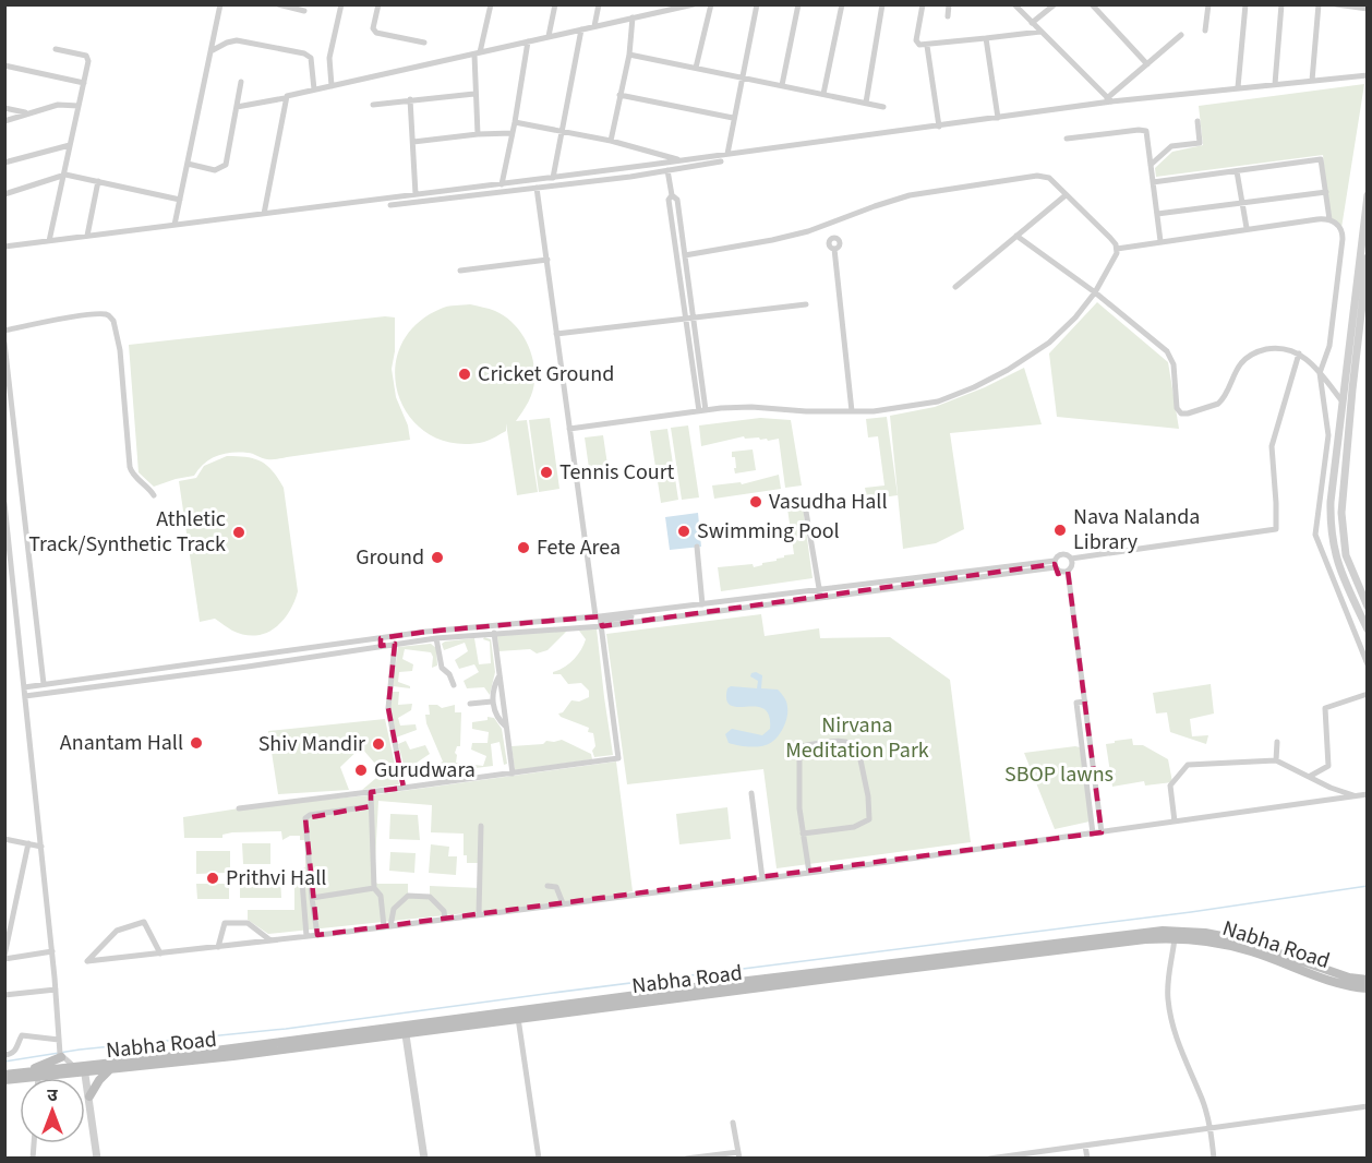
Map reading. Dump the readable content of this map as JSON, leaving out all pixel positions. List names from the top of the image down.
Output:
{
  "streets": {
    "main road": ["Nabha Road"]
  },
  "parks": ["Nirvana Meditation Park", "SBOP lawns"],
  "places": [
    "Cricket Ground",
    "Tennis Court",
    "Vasudha Hall",
    "Nava Nalanda Library",
    "Swimming Pool",
    "Athletic Track/Synthetic Track",
    "Fete Area",
    "Ground",
    "Anantam Hall",
    "Shiv Mandir",
    "Gurudwara",
    "Prithvi Hall"
  ],
  "north": "top"
}
